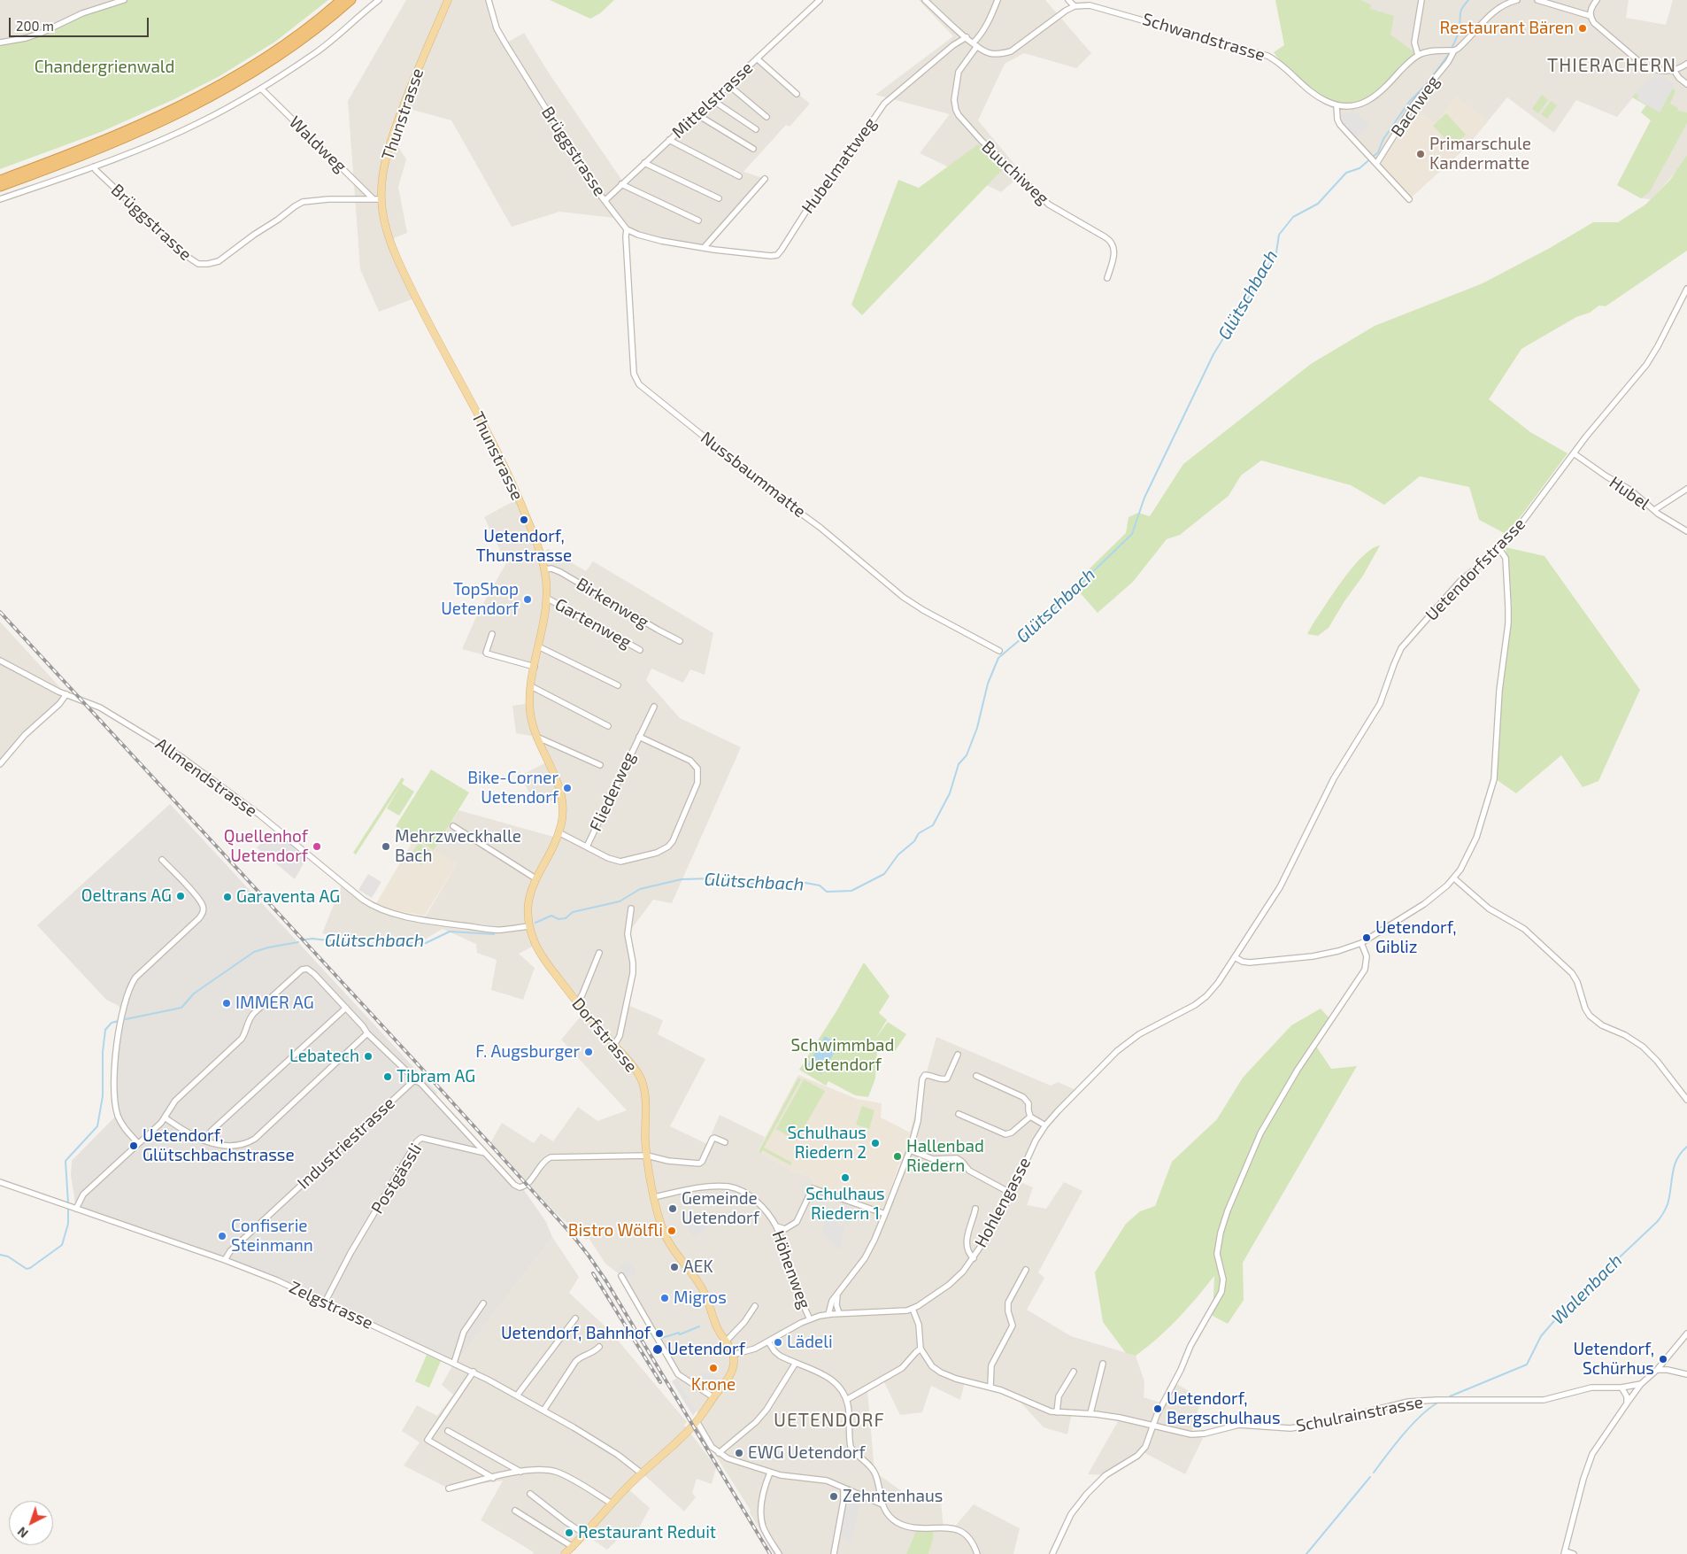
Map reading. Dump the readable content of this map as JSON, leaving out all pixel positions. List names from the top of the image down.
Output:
{
  "streets": {
    "main road": ["Thunstrasse", "Dorfstrasse"],
    "street": [
      "Schwandstrasse",
      "Mittelstrasse",
      "Bachweg",
      "Waldweg",
      "Brüggstrasse",
      "Hubelmattweg",
      "Buuchiweg",
      "Nussbaummatte",
      "Hubel",
      "Uetendorfstrasse",
      "Birkenweg",
      "Gartenweg",
      "Allmendstrasse",
      "Fliederweg",
      "Industriestrasse",
      "Postgässli",
      "Hohlengasse",
      "Höhenweg",
      "Zelgstrasse",
      "Schulrainstrasse"
    ]
  },
  "crossings": [
    ["Mittelstrasse", "Brüggstrasse"],
    ["Thunstrasse", "Waldweg"],
    ["Thunstrasse", "Brüggstrasse"],
    ["Thunstrasse", "Birkenweg"],
    ["Thunstrasse", "Gartenweg"],
    ["Thunstrasse", "Allmendstrasse"],
    ["Thunstrasse", "Fliederweg"],
    ["Thunstrasse", "Dorfstrasse"],
    ["Waldweg", "Brüggstrasse"],
    ["Brüggstrasse", "Nussbaummatte"],
    ["Hubel", "Uetendorfstrasse"],
    ["Uetendorfstrasse", "Hohlengasse"],
    ["Allmendstrasse", "Dorfstrasse"],
    ["Dorfstrasse", "Hohlengasse"],
    ["Dorfstrasse", "Höhenweg"],
    ["Industriestrasse", "Zelgstrasse"],
    ["Postgässli", "Zelgstrasse"],
    ["Hohlengasse", "Höhenweg"],
    ["Hohlengasse", "Schulrainstrasse"]
  ],
  "districts": ["THIERACHERN", "UETENDORF"],
  "water": ["Glütschbach", "Walenbach"],
  "parks": ["Chandergrienwald", "Schwimmbad Uetendorf"],
  "places": [
    "Restaurant Bären",
    "Primarschule Kandermatte",
    "Uetendorf, Thunstrasse",
    "TopShop Uetendorf",
    "Bike-Corner Uetendorf",
    "Quellenhof Uetendorf",
    "Mehrzweckhalle Bach",
    "Oeltrans AG",
    "Garaventa AG",
    "Uetendorf, Gibliz",
    "IMMER AG",
    "F. Augsburger",
    "Lebatech",
    "Tibram AG",
    "Schulhaus Riedern 2",
    "Uetendorf, Glütschbachstrasse",
    "Hallenbad Riedern",
    "Schulhaus Riedern 1",
    "Gemeinde Uetendorf",
    "Bistro Wölfli",
    "Confiserie Steinmann",
    "AEK",
    "Migros",
    "Uetendorf, Bahnhof",
    "Lädeli",
    "Uetendorf",
    "Uetendorf, Schürhus",
    "Krone",
    "Uetendorf, Bergschulhaus",
    "EWG Uetendorf",
    "Zehntenhaus",
    "Restaurant Reduit"
  ],
  "scale_bar": "200 m",
  "north": "bottom left"
}
